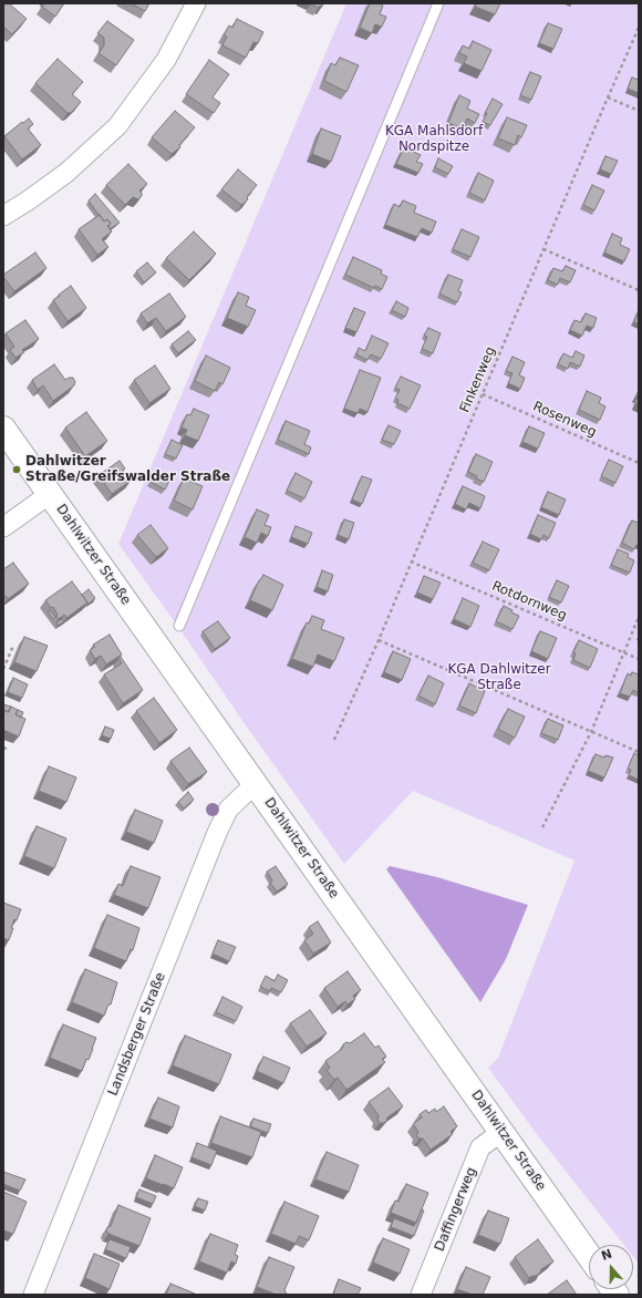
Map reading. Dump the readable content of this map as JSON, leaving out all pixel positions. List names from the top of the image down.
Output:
{
  "streets": {
    "main road": ["Dahlwitzer Straße"],
    "street": ["Landsberger Straße", "Daffingerweg"],
    "path": ["Finkenweg", "Rosenweg", "Rotdornweg"]
  },
  "crossings": [
    ["Finkenweg", "Rosenweg"],
    ["Finkenweg", "Rotdornweg"],
    ["Dahlwitzer Straße", "Landsberger Straße"],
    ["Dahlwitzer Straße", "Daffingerweg"]
  ],
  "parks": ["KGA Mahlsdorf Nordspitze", "KGA Dahlwitzer Straße"],
  "places": ["Dahlwitzer Straße/Greifswalder Straße"],
  "north": "top"
}
